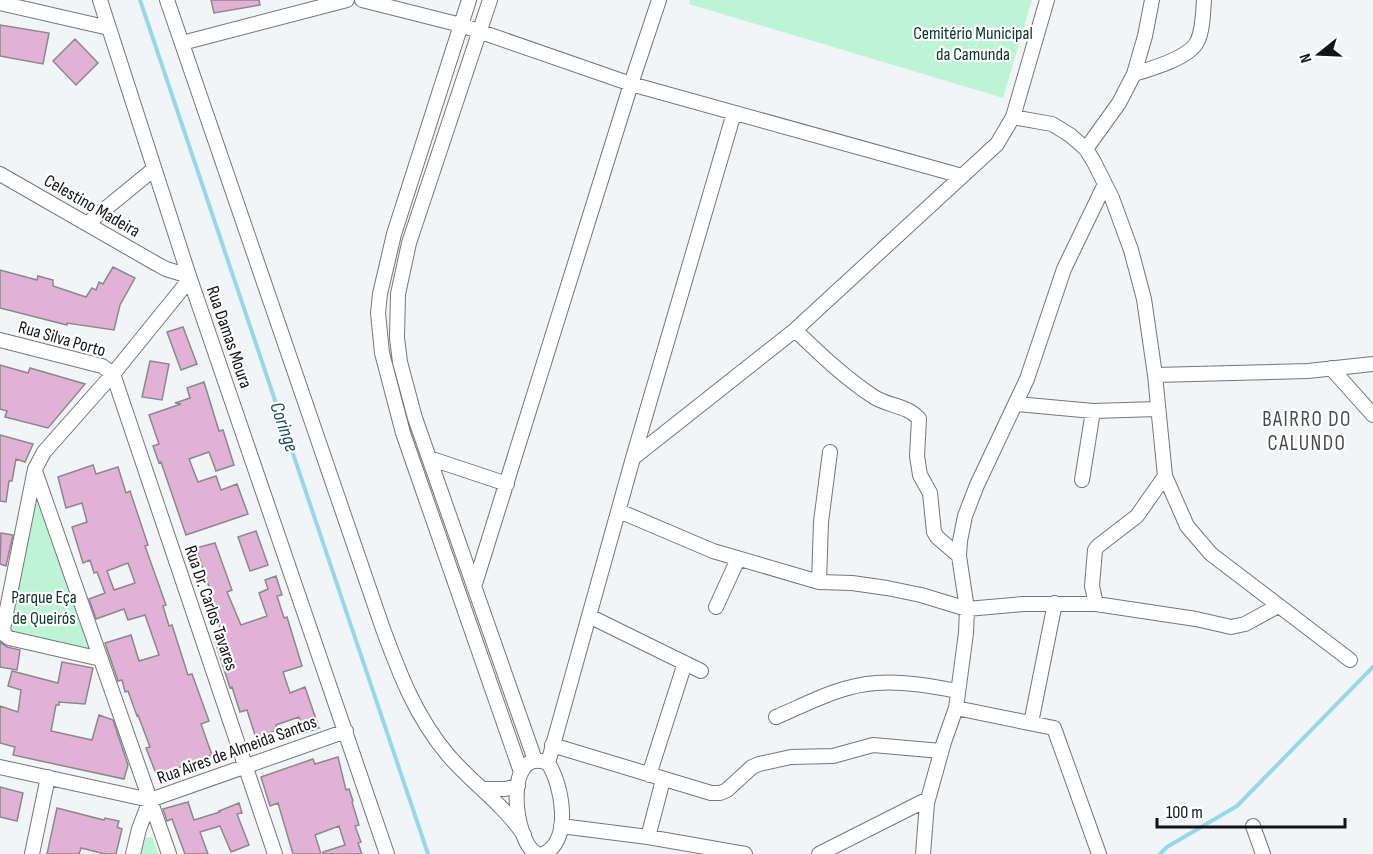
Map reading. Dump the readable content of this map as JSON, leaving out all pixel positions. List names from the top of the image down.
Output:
{
  "streets": {
    "street": [
      "Celestino Madeira",
      "Rua Damas Moura",
      "Rua Silva Porto",
      "Rua Dr. Carlos Tavares",
      "Rua Aires de Almeida Santos"
    ]
  },
  "crossings": [
    ["Celestino Madeira", "Rua Damas Moura"],
    ["Rua Damas Moura", "Rua Aires de Almeida Santos"],
    ["Rua Silva Porto", "Rua Dr. Carlos Tavares"],
    ["Rua Dr. Carlos Tavares", "Rua Aires de Almeida Santos"]
  ],
  "districts": ["BAIRRO DO CALUNDO"],
  "water": ["Coringe"],
  "parks": ["Cemitério Municipal da Camunda", "Parque Eça de Queirós"],
  "scale_bar": "100 m",
  "north": "left"
}
